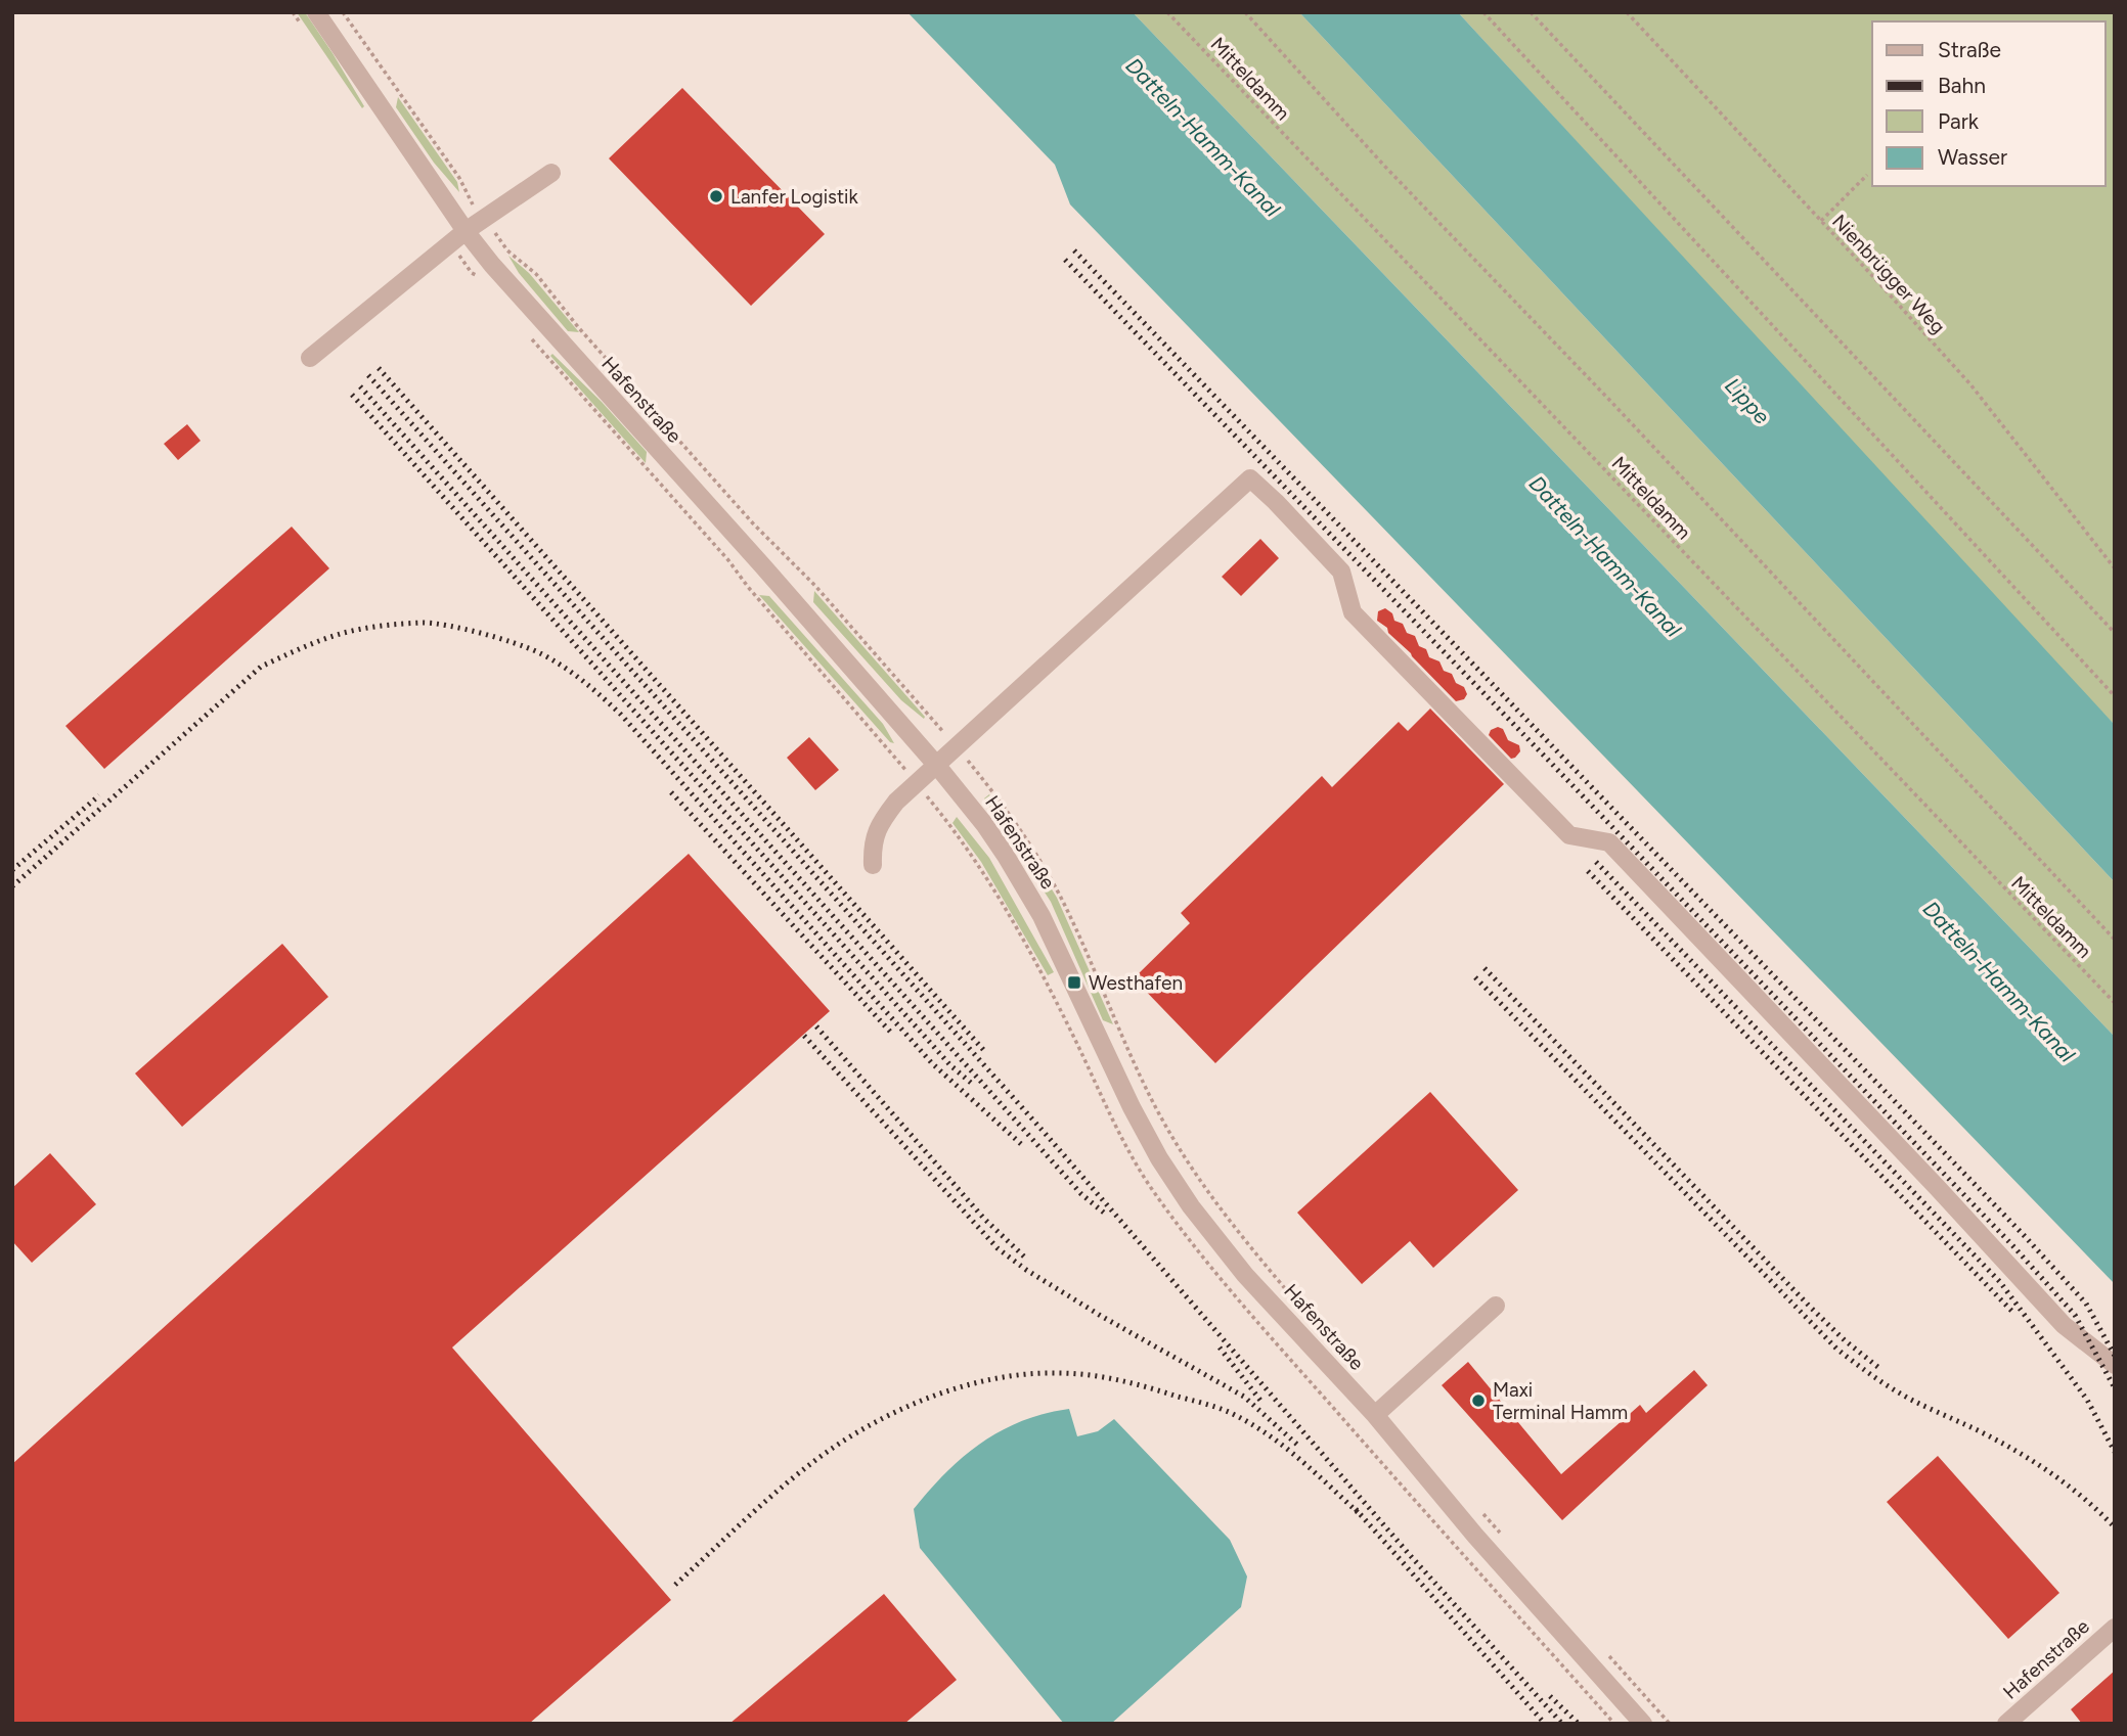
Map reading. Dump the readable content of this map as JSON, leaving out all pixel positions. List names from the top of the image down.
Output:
{
  "streets": {
    "street": ["Hafenstraße"],
    "path": ["Mitteldamm", "Nienbrügger Weg"]
  },
  "water": ["Datteln-Hamm-Kanal", "Lippe"],
  "places": {
    "other": ["Lanfer Logistik", "Maxi Terminal Hamm"],
    "transit": ["Westhafen"]
  },
  "legend": [
    "Straße",
    "Bahn",
    "Park",
    "Wasser"
  ]
}
